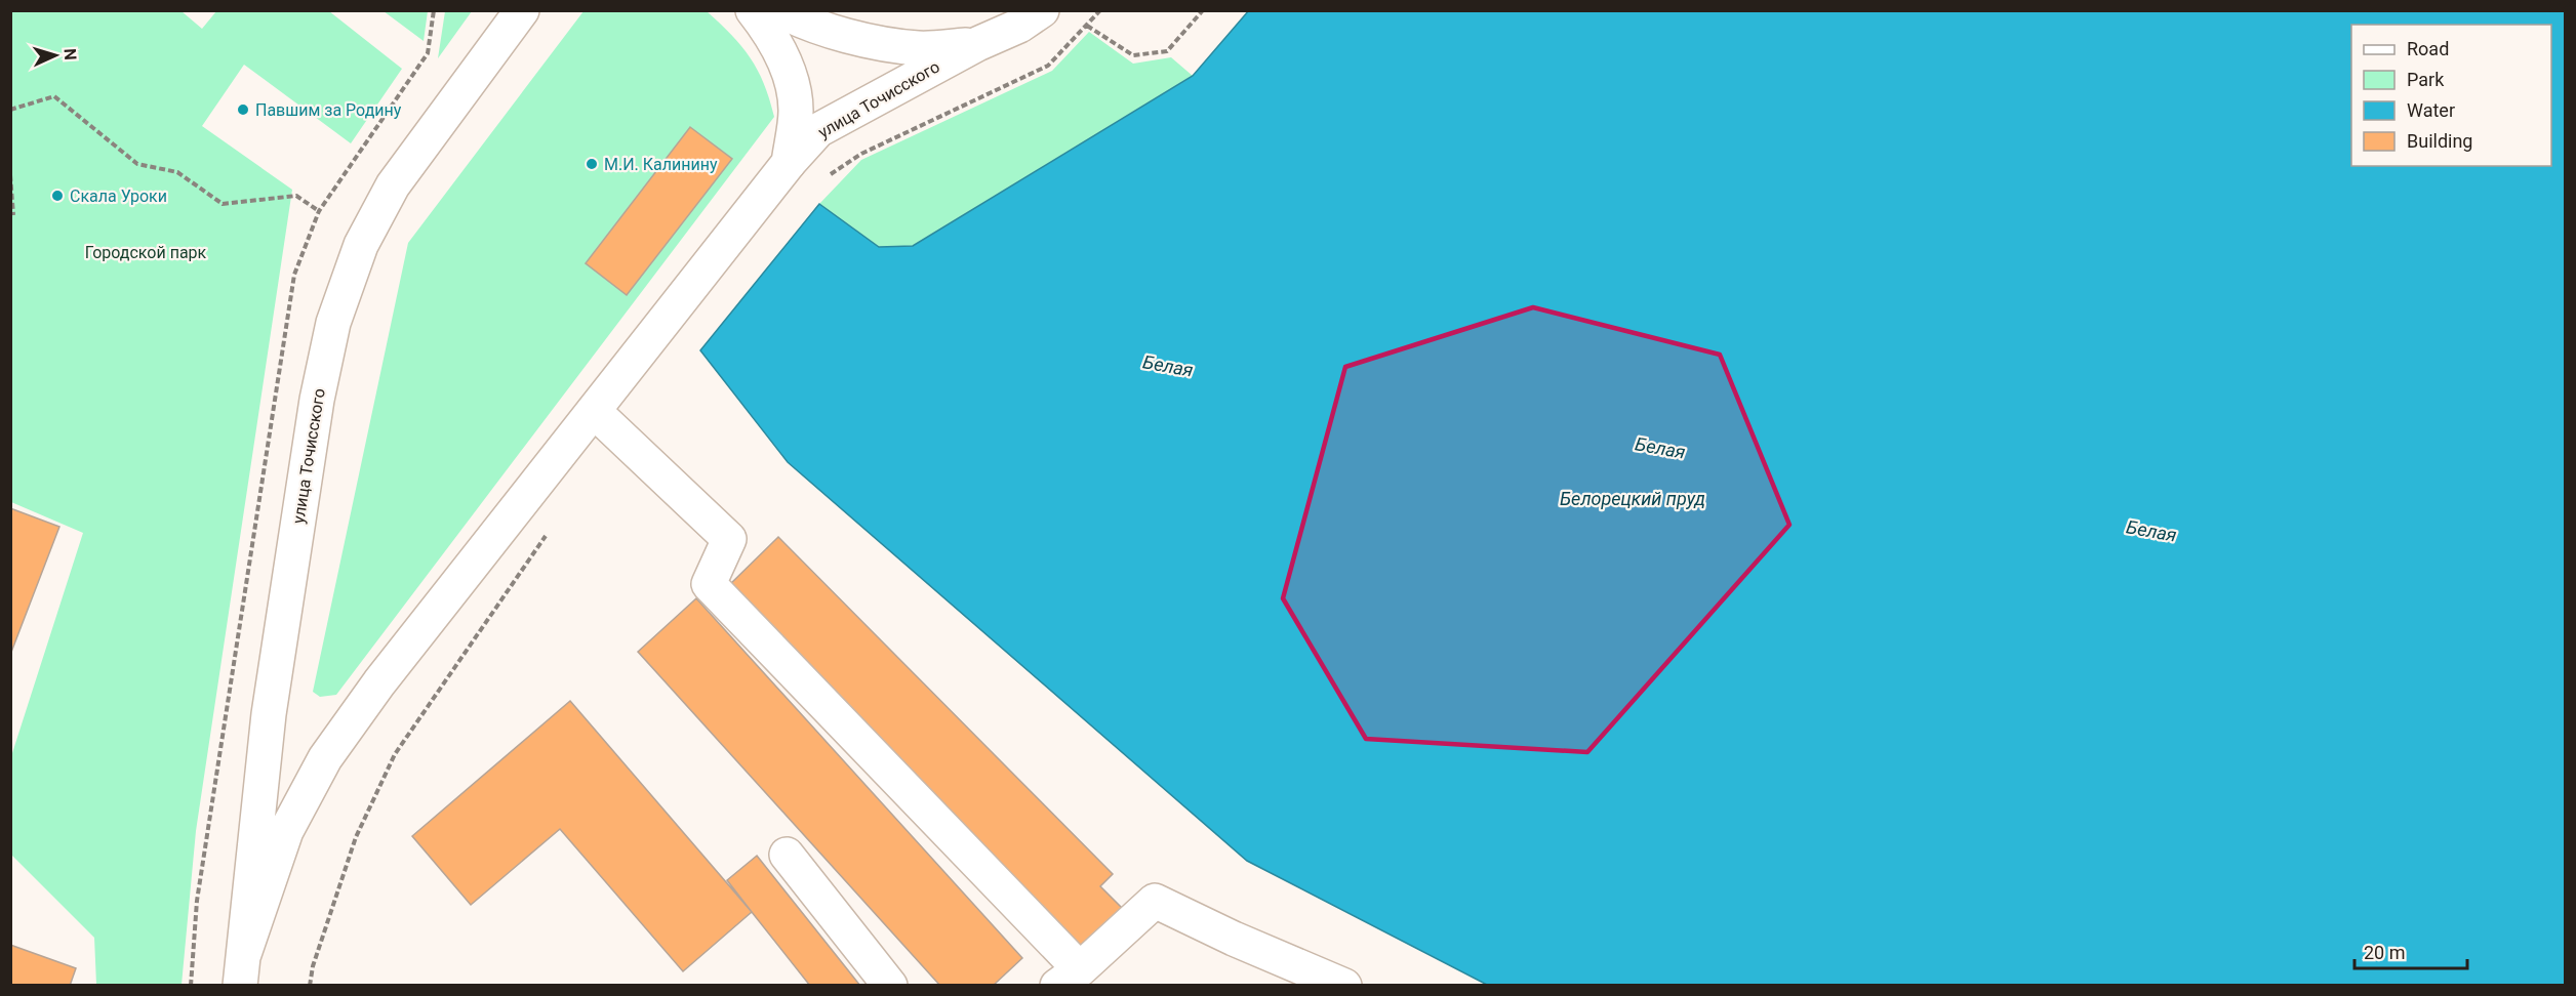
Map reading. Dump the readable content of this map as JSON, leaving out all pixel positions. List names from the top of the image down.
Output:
{
  "streets": {
    "main road": ["улица Точисского"]
  },
  "water": ["Белая", "Белорецкий пруд"],
  "parks": ["Городской парк"],
  "places": ["Павшим за Родину", "М.И. Калинину", "Скала Уроки"],
  "legend": [
    "Road",
    "Park",
    "Water",
    "Building"
  ],
  "scale_bar": "20 m",
  "north": "right"
}
